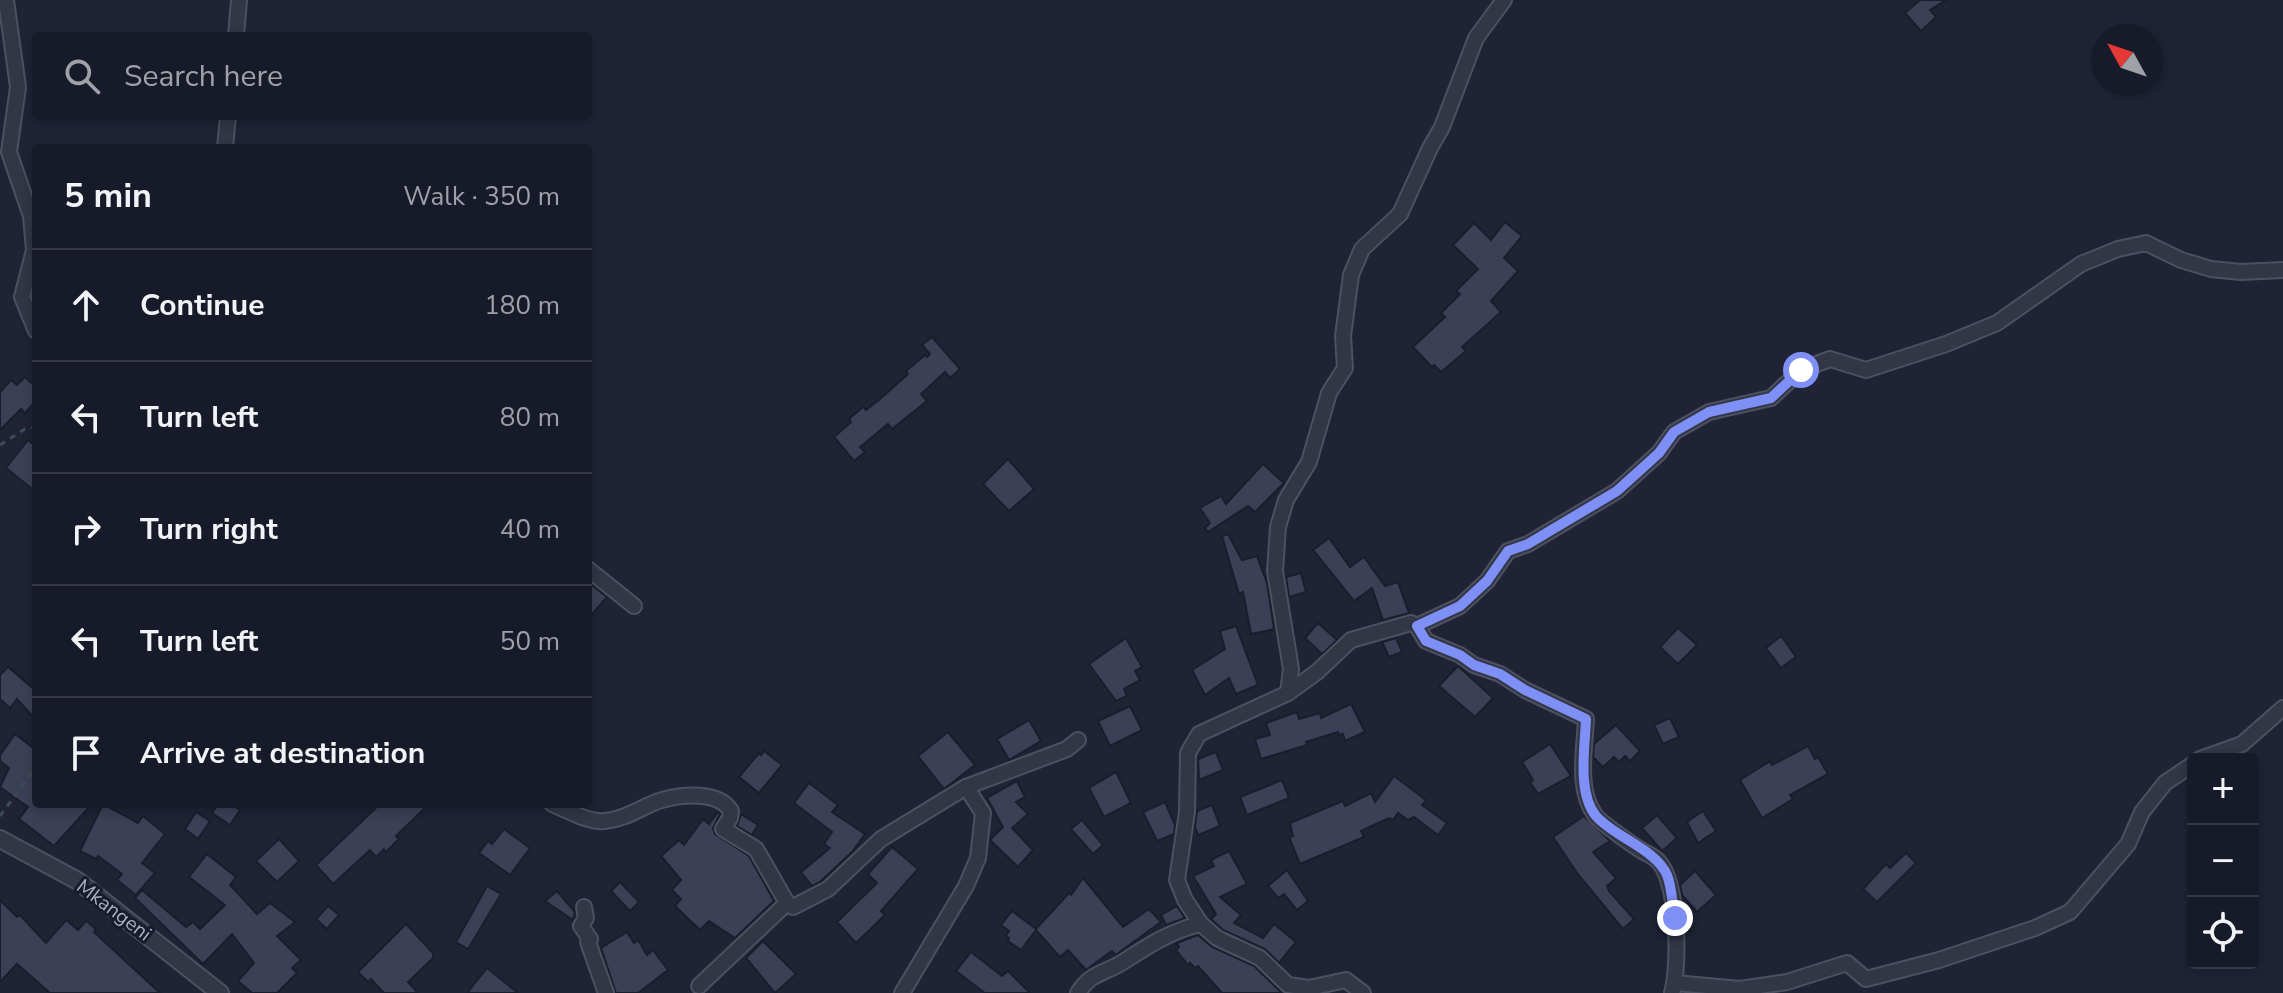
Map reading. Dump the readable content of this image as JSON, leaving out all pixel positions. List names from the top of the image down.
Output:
{
  "streets": {
    "street": ["Mkangeni"]
  },
  "north": "top left",
  "page": {
    "search": "Search here",
    "heading": ["5 min", "Walk · 350 m"],
    "list": [
      ["Continue", "180 m"],
      ["Turn left", "80 m"],
      ["Turn right", "40 m"],
      ["Turn left", "50 m"],
      "Arrive at destination"
    ],
    "map_buttons": ["+", "−"]
  }
}
